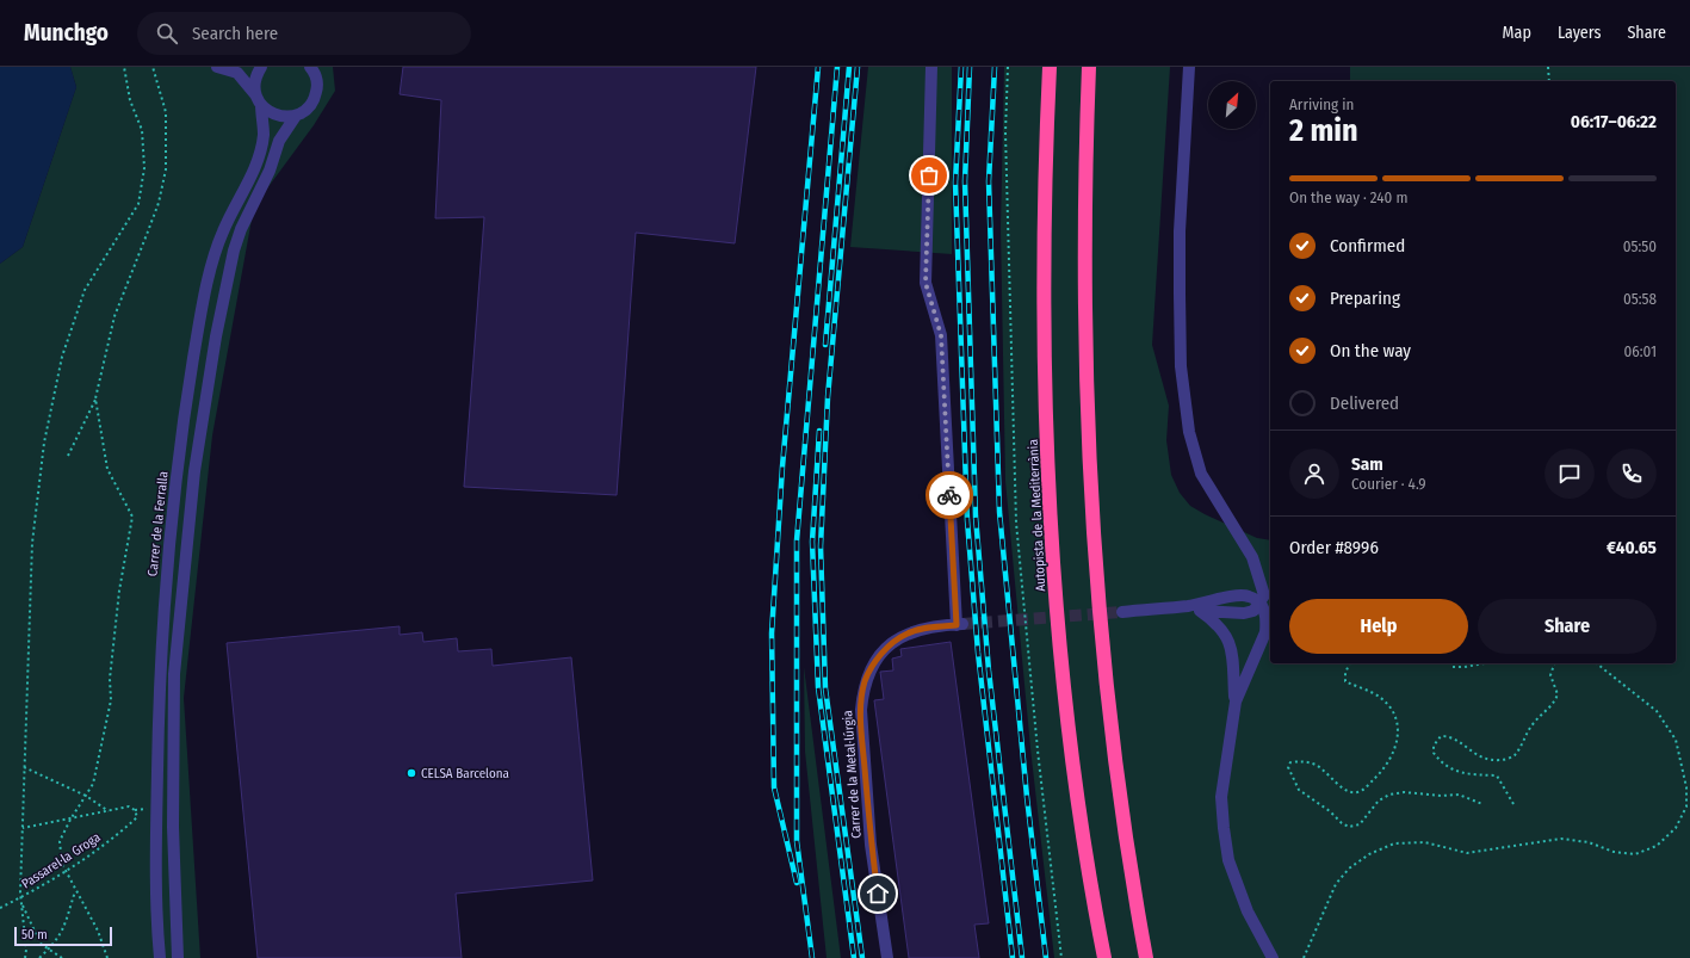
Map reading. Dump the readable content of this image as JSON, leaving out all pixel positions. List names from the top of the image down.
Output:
{
  "streets": {
    "highway": ["Autopista de la Mediterrània"],
    "street": ["Carrer de la Ferralla", "Carrer de la Metal·lúrgia"],
    "path": ["Passarel·la Groga"]
  },
  "places": ["CELSA Barcelona"],
  "scale_bar": "50 m",
  "north": "top right",
  "page": {
    "header": "Munchgo",
    "search": "Search here",
    "nav": ["Map", "Layers", "Share"],
    "heading": ["2 min", "Arriving in", "06:17–06:22"],
    "panel": [
      "Sam",
      "Courier · 4.9",
      "Order #8996",
      "€40.65"
    ],
    "bar": "On the way · 240 m",
    "list": [
      ["Confirmed", "05:50"],
      ["Preparing", "05:58"],
      ["On the way", "06:01"],
      "Delivered"
    ],
    "buttons": ["Help", "Share"],
    "scale": "50 m"
  }
}
